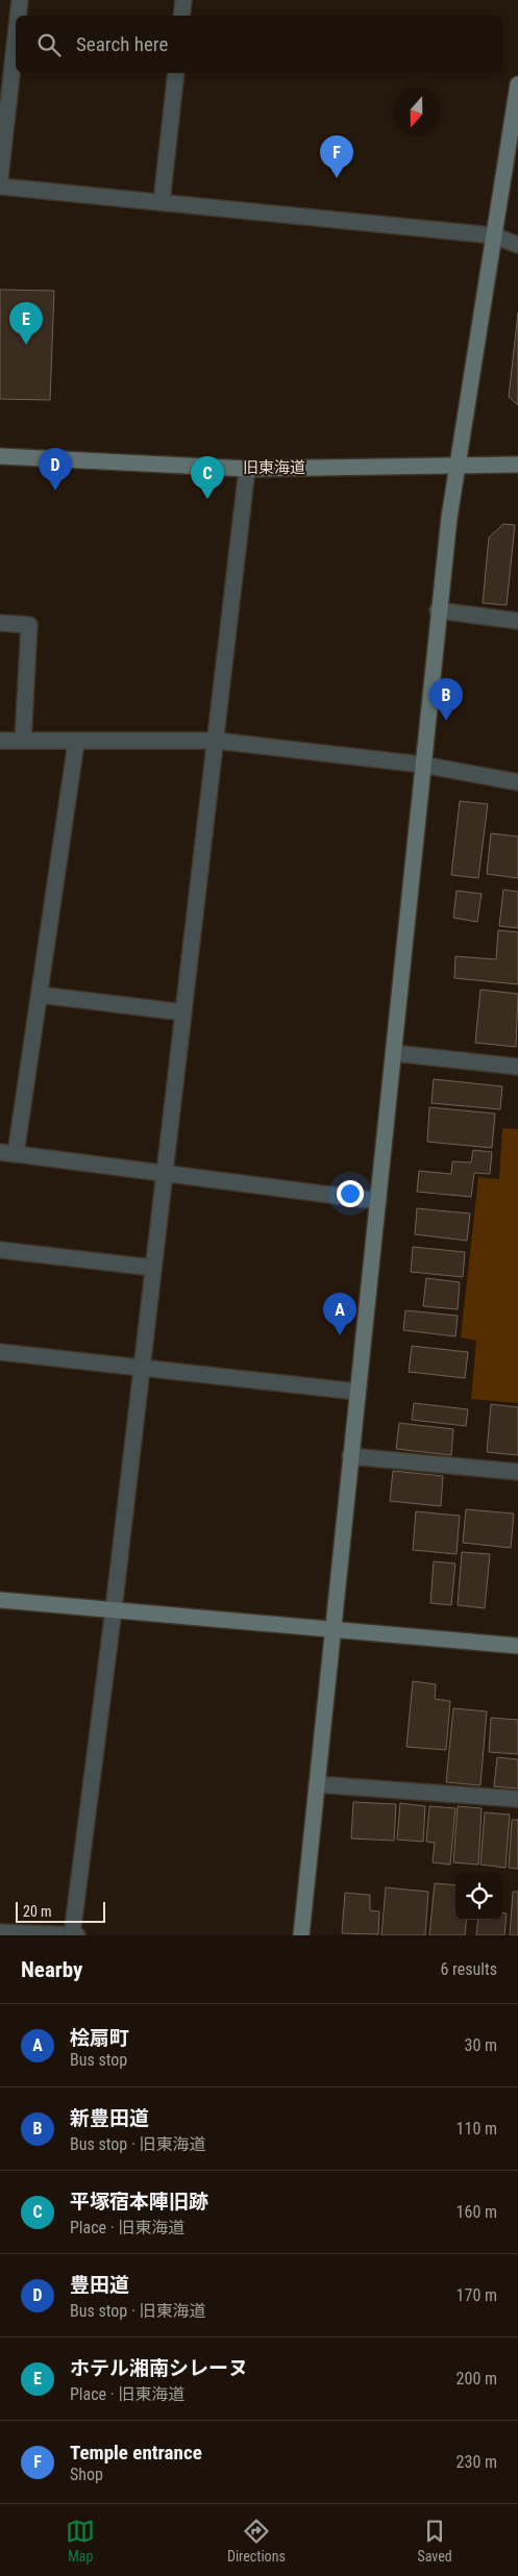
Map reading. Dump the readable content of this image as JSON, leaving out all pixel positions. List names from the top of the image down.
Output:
{
  "streets": {
    "street": ["旧東海道"]
  },
  "scale_bar": "20 m",
  "north": "bottom",
  "page": {
    "search": "Search here",
    "pins": [
      "F",
      "E",
      "D",
      "C",
      "B",
      "A"
    ],
    "scale": "20 m",
    "heading": ["Nearby", "6 results"],
    "list": [
      {
        "mark": "A",
        "name": "桧扇町",
        "note": "Bus stop",
        "value": "30 m"
      },
      {
        "mark": "B",
        "name": "新豊田道",
        "note": "Bus stop · 旧東海道",
        "value": "110 m"
      },
      {
        "mark": "C",
        "name": "平塚宿本陣旧跡",
        "note": "Place · 旧東海道",
        "value": "160 m"
      },
      {
        "mark": "D",
        "name": "豊田道",
        "note": "Bus stop · 旧東海道",
        "value": "170 m"
      },
      {
        "mark": "E",
        "name": "ホテル湘南シレーヌ",
        "note": "Place · 旧東海道",
        "value": "200 m"
      },
      {
        "mark": "F",
        "name": "Temple entrance",
        "note": "Shop",
        "value": "230 m"
      }
    ],
    "nav": ["Map", "Directions", "Saved"]
  }
}
